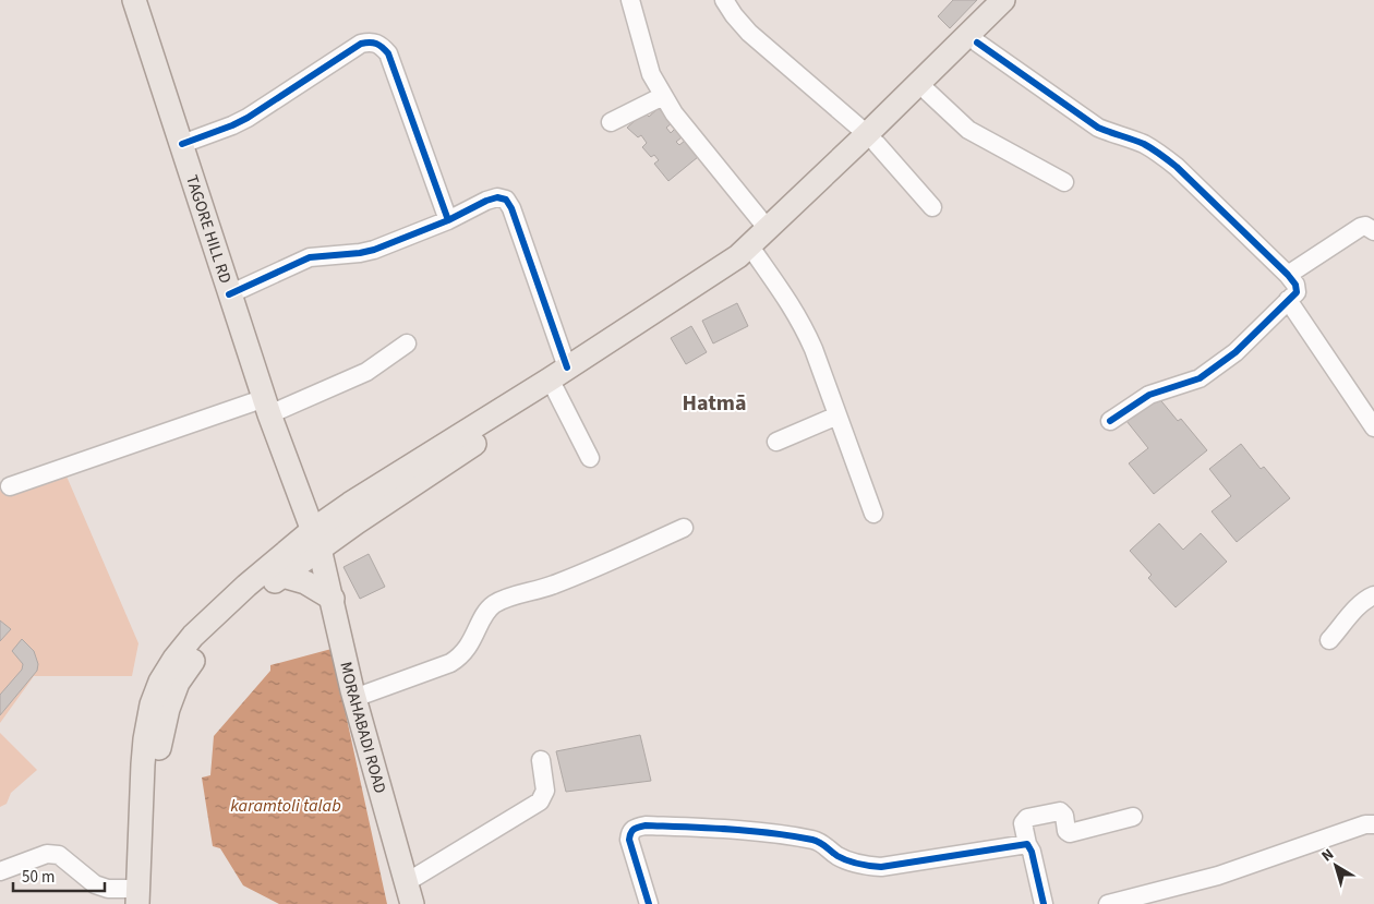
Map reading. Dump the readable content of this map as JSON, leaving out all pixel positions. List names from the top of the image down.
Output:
{
  "streets": {
    "main road": ["TAGORE HILL RD", "MORAHABADI ROAD"]
  },
  "crossings": [
    ["TAGORE HILL RD", "MORAHABADI ROAD"]
  ],
  "districts": ["Hatmā"],
  "water": ["karamtoli talab"],
  "scale_bar": "50 m",
  "north": "top left"
}
